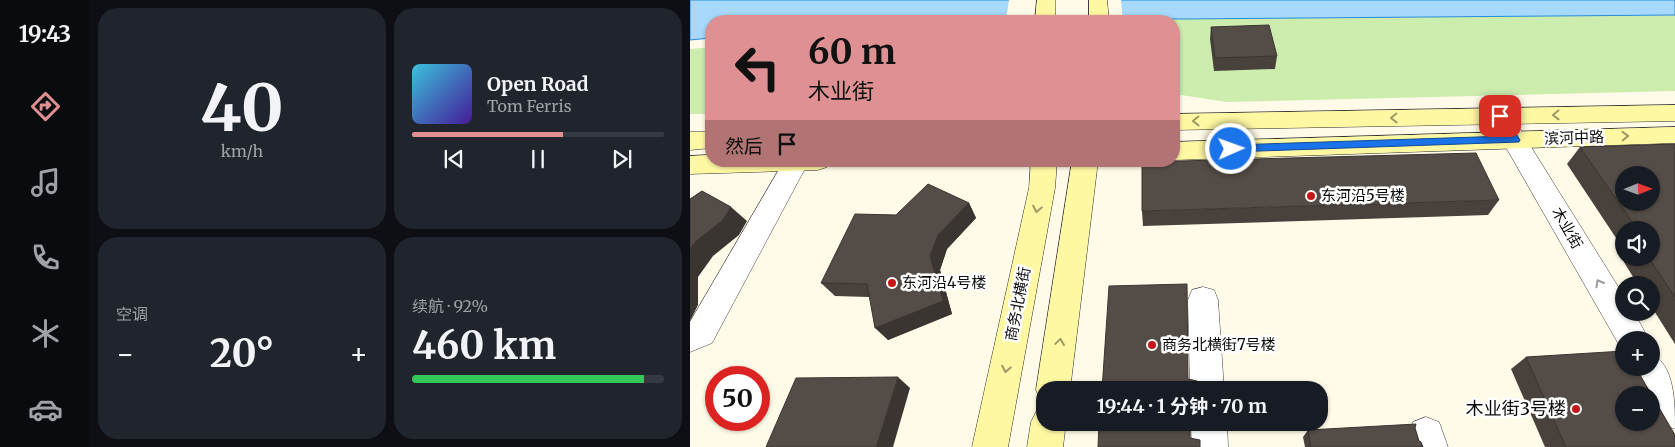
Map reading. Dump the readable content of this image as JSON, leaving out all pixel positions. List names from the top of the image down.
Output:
{
  "streets": {
    "main road": ["滨河中路", "商务北横街"],
    "street": ["木业街"]
  },
  "crossings": [
    ["滨河中路", "木业街"]
  ],
  "one_way": ["木业街"],
  "places": [
    "东河沿5号楼",
    "东河沿4号楼",
    "商务北横街7号楼",
    "木业街3号楼"
  ],
  "north": "right",
  "page": {
    "tabs": "19:43",
    "tile": [
      ["40", "km/h"],
      "空调",
      ["续航 · 92%", "460 km"]
    ],
    "turn": ["60 m", "木业街"],
    "song": ["Open Road", "Tom Ferris"],
    "then": "然后",
    "map_buttons": ["+", "−"],
    "heat": ["−", "20°", "+"],
    "limit": "50",
    "trip": "19:44 · 1 分钟 · 70 m"
  }
}
